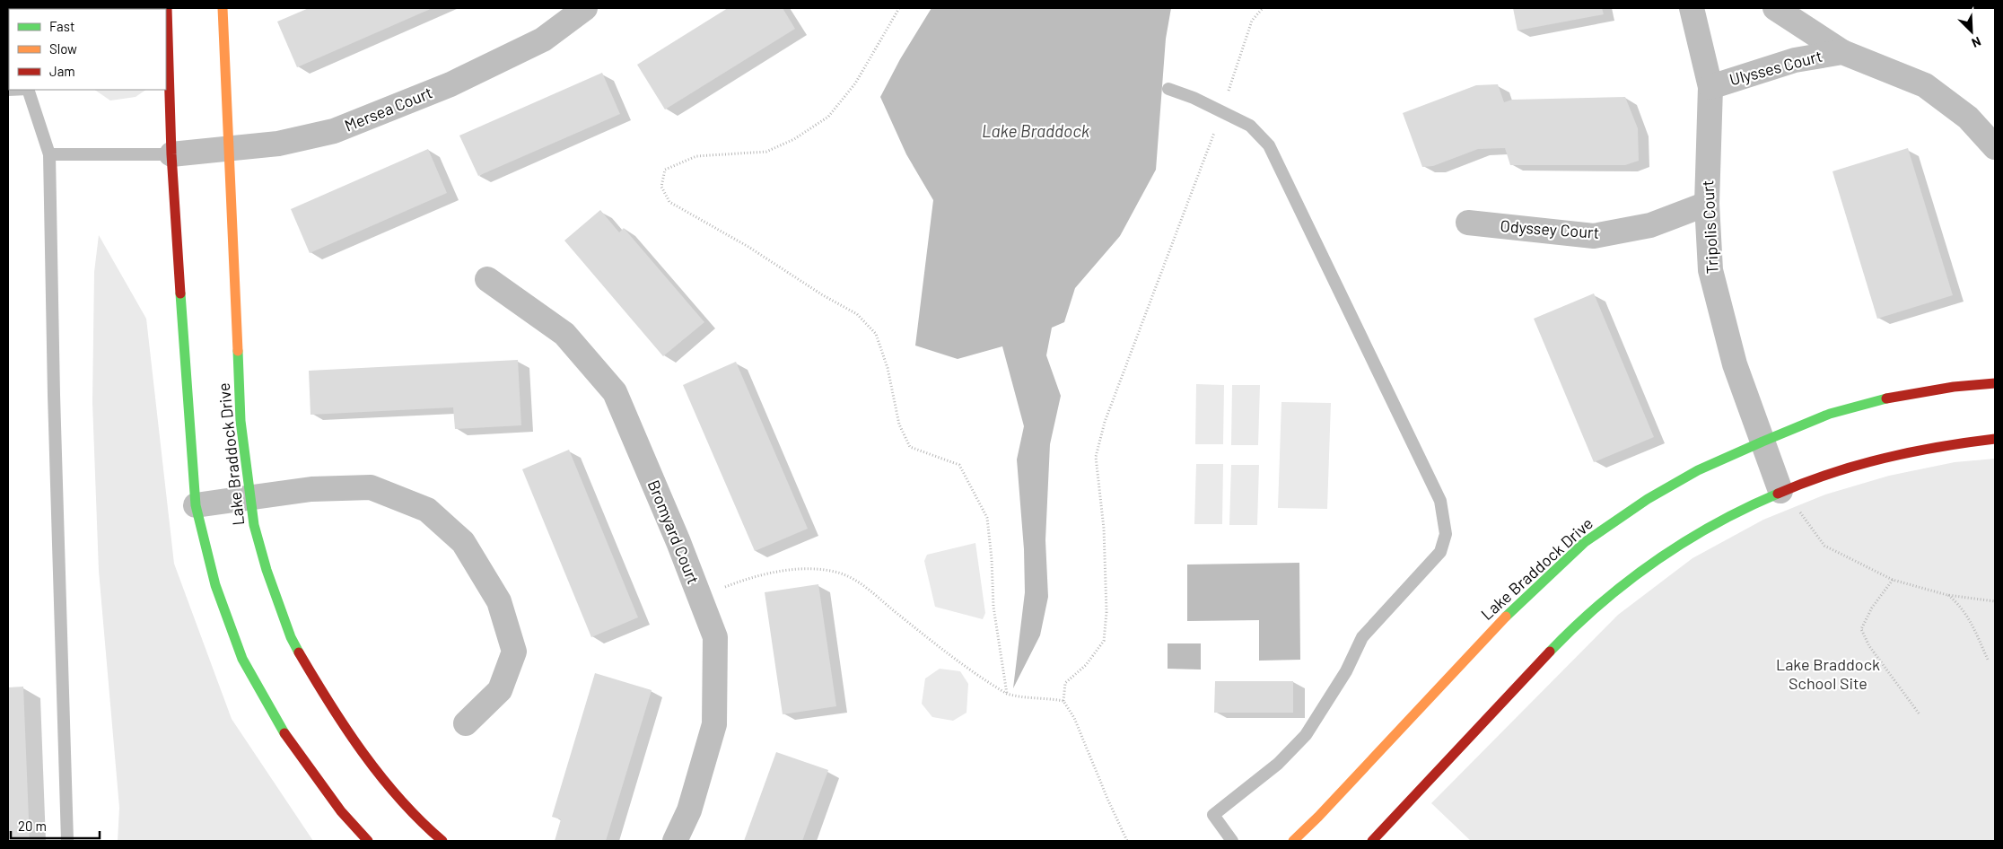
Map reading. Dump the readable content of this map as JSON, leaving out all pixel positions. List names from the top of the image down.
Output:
{
  "streets": {
    "street": [
      "Ulysses Court",
      "Mersea Court",
      "Tripolis Court",
      "Odyssey Court",
      "Lake Braddock Drive",
      "Bromyard Court"
    ]
  },
  "crossings": [
    ["Ulysses Court", "Tripolis Court"],
    ["Mersea Court", "Lake Braddock Drive"],
    ["Tripolis Court", "Odyssey Court"],
    ["Tripolis Court", "Lake Braddock Drive"]
  ],
  "water": ["Lake Braddock"],
  "parks": ["Lake Braddock School Site"],
  "legend": ["Fast", "Slow", "Jam"],
  "scale_bar": "20 m",
  "north": "bottom right"
}
